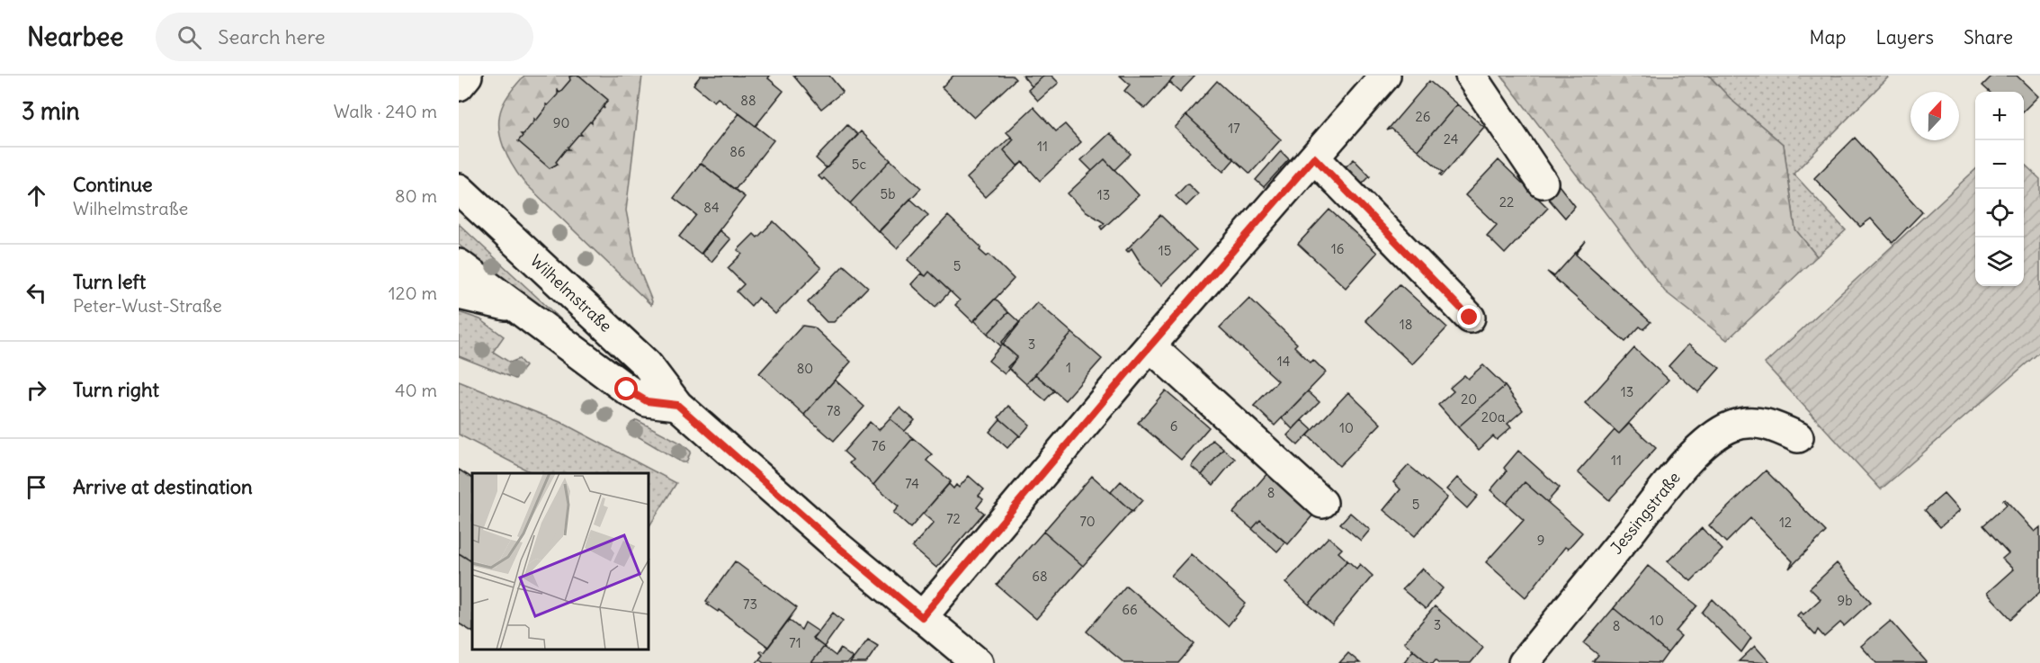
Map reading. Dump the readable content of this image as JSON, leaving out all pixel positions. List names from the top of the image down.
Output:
{
  "streets": {
    "street": ["Wilhelmstraße", "Jessingstraße"]
  },
  "house_numbers": [
    "88",
    "26",
    "90",
    "17",
    "24",
    "11",
    "86",
    "5c",
    "5b",
    "13",
    "22",
    "84",
    "16",
    "15",
    "5",
    "18",
    "3",
    "14",
    "1",
    "80",
    "13",
    "20",
    "78",
    "20a",
    "6",
    "10",
    "76",
    "11",
    "74",
    "8",
    "5",
    "72",
    "70",
    "12",
    "9",
    "68",
    "9b",
    "73",
    "66",
    "10",
    "3",
    "8",
    "71"
  ],
  "north": "top",
  "page": {
    "header": "Nearbee",
    "search": "Search here",
    "nav": ["Map", "Layers", "Share"],
    "heading": ["3 min", "Walk · 240 m"],
    "map_buttons": ["+", "−"],
    "list": [
      ["Continue", "Wilhelmstraße", "80 m"],
      ["Turn left", "Peter-Wust-Straße", "120 m"],
      ["Turn right", "40 m"],
      "Arrive at destination"
    ]
  }
}
